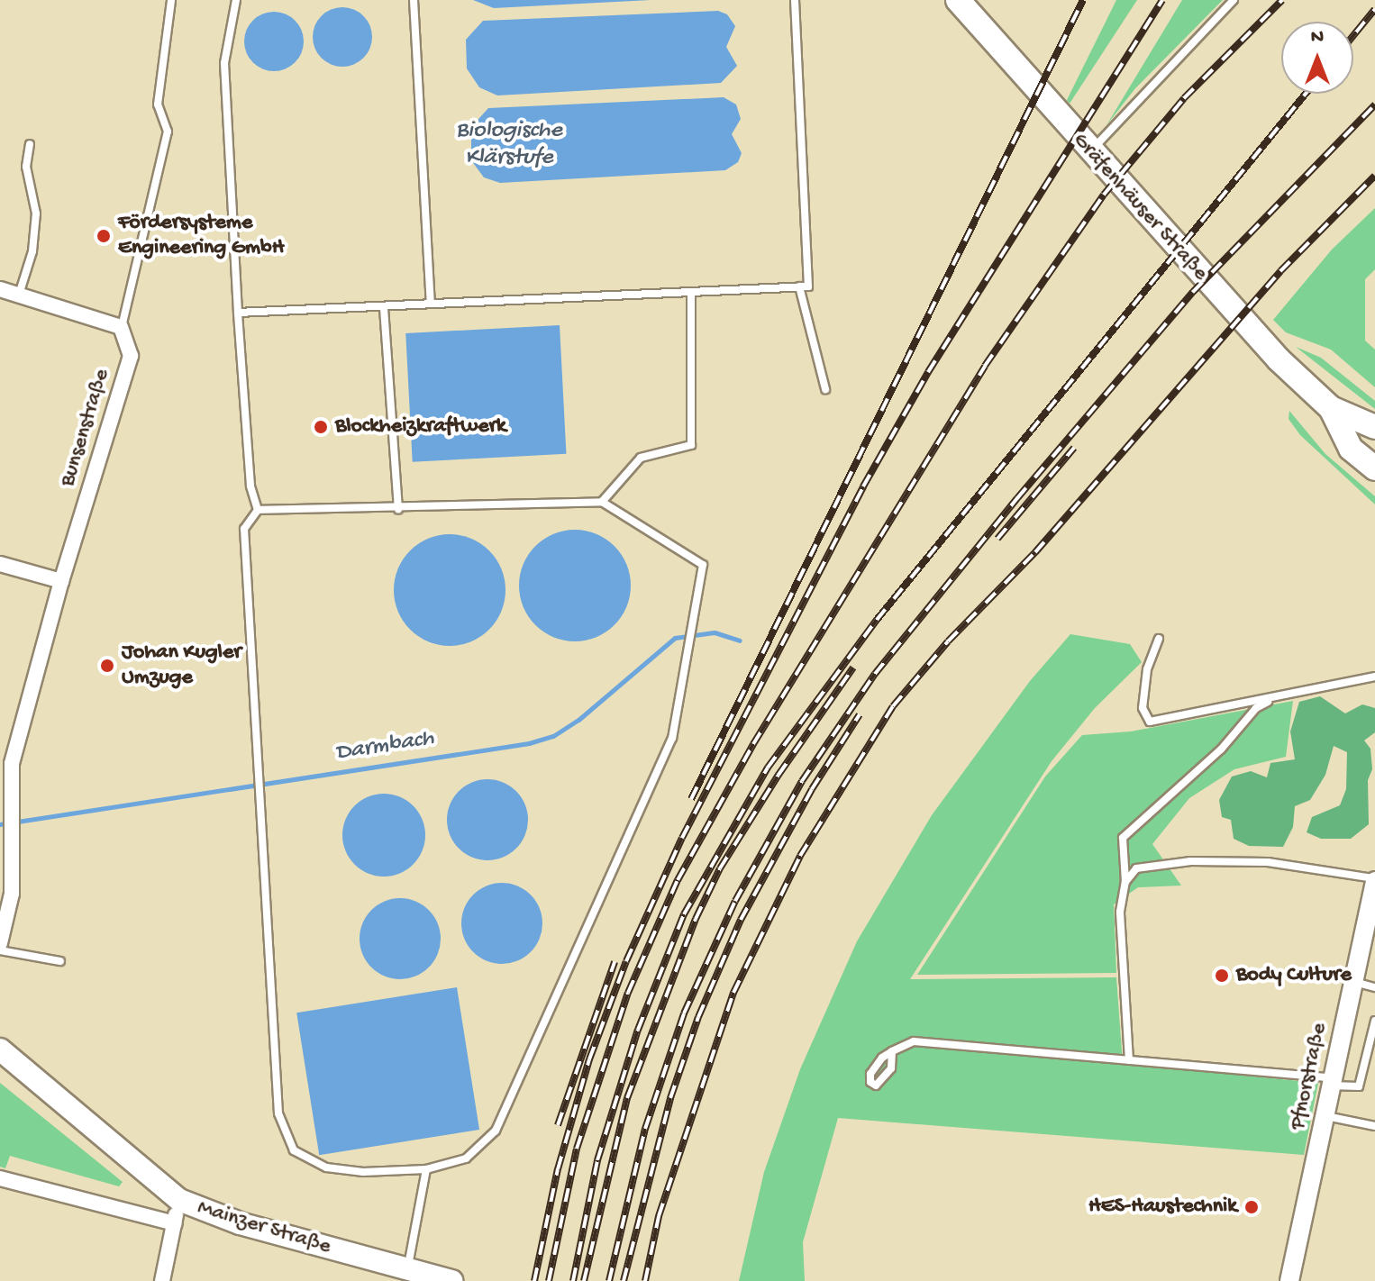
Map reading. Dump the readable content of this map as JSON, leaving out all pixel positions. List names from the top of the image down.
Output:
{
  "streets": {
    "main road": ["Gräfenhäuser Straße", "Mainzer Straße"],
    "street": ["Bunsenstraße", "Pfnorstraße"]
  },
  "water": ["Biologische Klärstufe", "Darmbach"],
  "places": [
    "Fördersysteme Engineering GmbH",
    "Blockheizkraftwerk",
    "Johan Kugler Umzuge",
    "Body Culture",
    "HES-Haustechnik"
  ],
  "north": "top"
}
